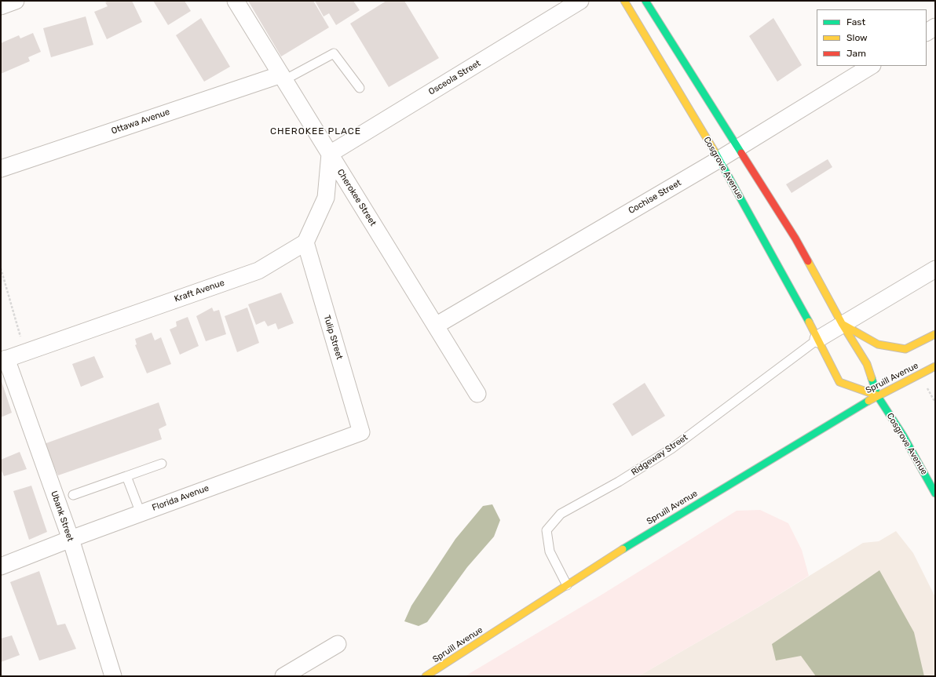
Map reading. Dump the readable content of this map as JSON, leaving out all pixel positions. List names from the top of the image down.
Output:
{
  "streets": {
    "street": [
      "Osceola Street",
      "Ottawa Avenue",
      "Cosgrove Avenue",
      "Cochise Street",
      "Cherokee Street",
      "Kraft Avenue",
      "Tulip Street",
      "Spruill Avenue",
      "Florida Avenue",
      "Ubank Street"
    ],
    "lane": ["Ridgeway Street"]
  },
  "crossings": [
    ["Osceola Street", "Cherokee Street"],
    ["Ottawa Avenue", "Cherokee Street"],
    ["Cosgrove Avenue", "Cochise Street"],
    ["Cosgrove Avenue", "Spruill Avenue"],
    ["Cosgrove Avenue", "Ridgeway Street"],
    ["Cochise Street", "Cherokee Street"],
    ["Kraft Avenue", "Tulip Street"],
    ["Kraft Avenue", "Ubank Street"],
    ["Tulip Street", "Florida Avenue"],
    ["Spruill Avenue", "Ridgeway Street"],
    ["Florida Avenue", "Ubank Street"]
  ],
  "districts": ["CHEROKEE PLACE"],
  "legend": ["Fast", "Slow", "Jam"]
}
